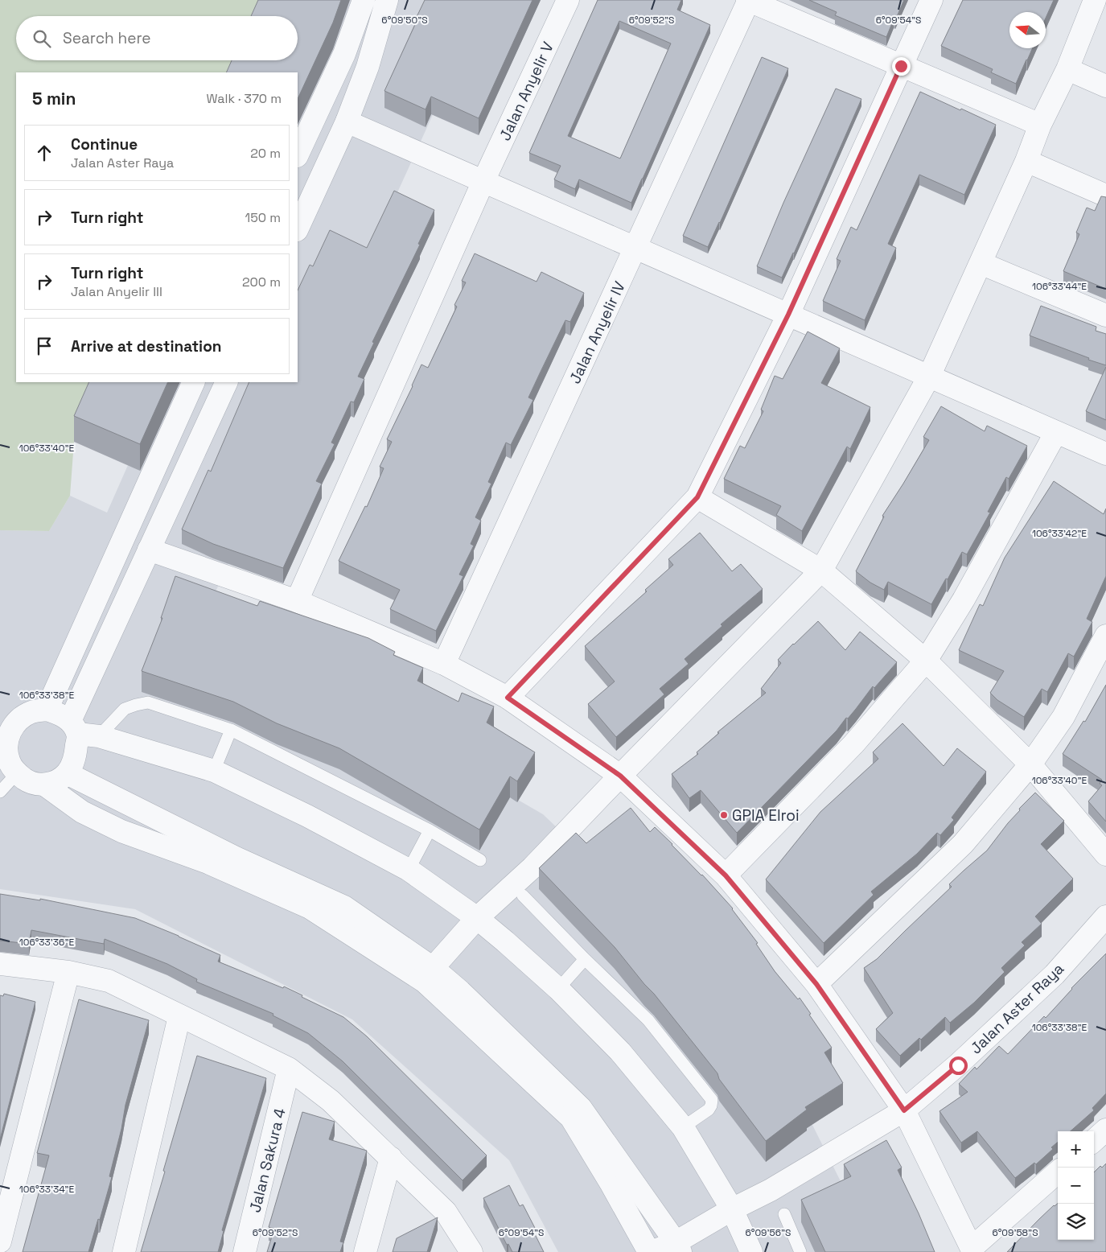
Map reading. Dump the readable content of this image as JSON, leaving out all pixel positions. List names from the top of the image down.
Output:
{
  "streets": {
    "street": [
      "Jalan Anyelir V",
      "Jalan Anyelir IV",
      "Jalan Aster Raya",
      "Jalan Sakura 4"
    ]
  },
  "places": ["GPIA Elroi"],
  "north": "left",
  "page": {
    "search": "Search here",
    "heading": ["5 min", "Walk · 370 m"],
    "list": [
      ["Continue", "Jalan Aster Raya", "20 m"],
      ["Turn right", "150 m"],
      ["Turn right", "Jalan Anyelir III", "200 m"],
      "Arrive at destination"
    ],
    "map_buttons": ["+", "−"]
  },
  "coordinates": [
    "6°09'50\"S",
    "6°09'52\"S",
    "6°09'54\"S",
    "106°33'44\"E",
    "106°33'40\"E",
    "106°33'42\"E",
    "106°33'38\"E",
    "106°33'36\"E",
    "106°33'34\"E",
    "6°09'56\"S",
    "6°09'58\"S"
  ]
}
